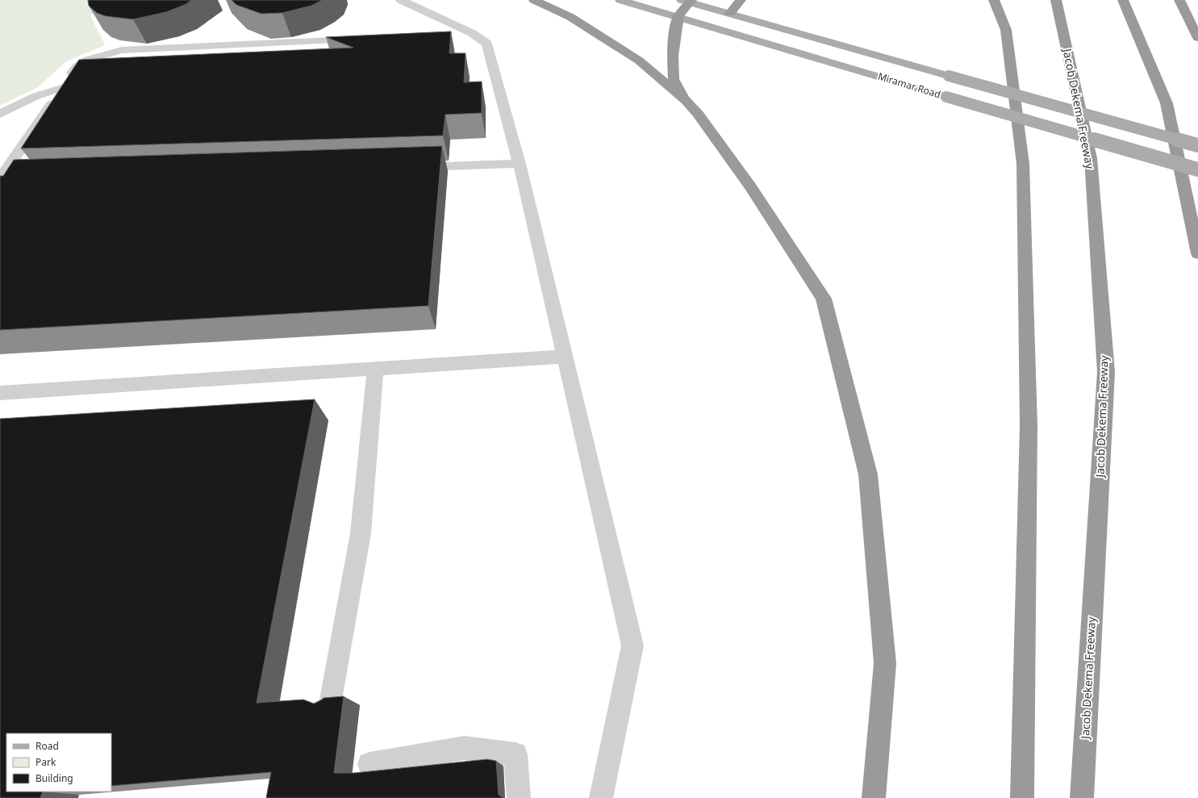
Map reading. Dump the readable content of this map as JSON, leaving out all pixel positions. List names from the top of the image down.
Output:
{
  "streets": {
    "highway": ["Jacob Dekema Freeway"],
    "main road": ["Miramar Road"]
  },
  "legend": ["Road", "Park", "Building"]
}
